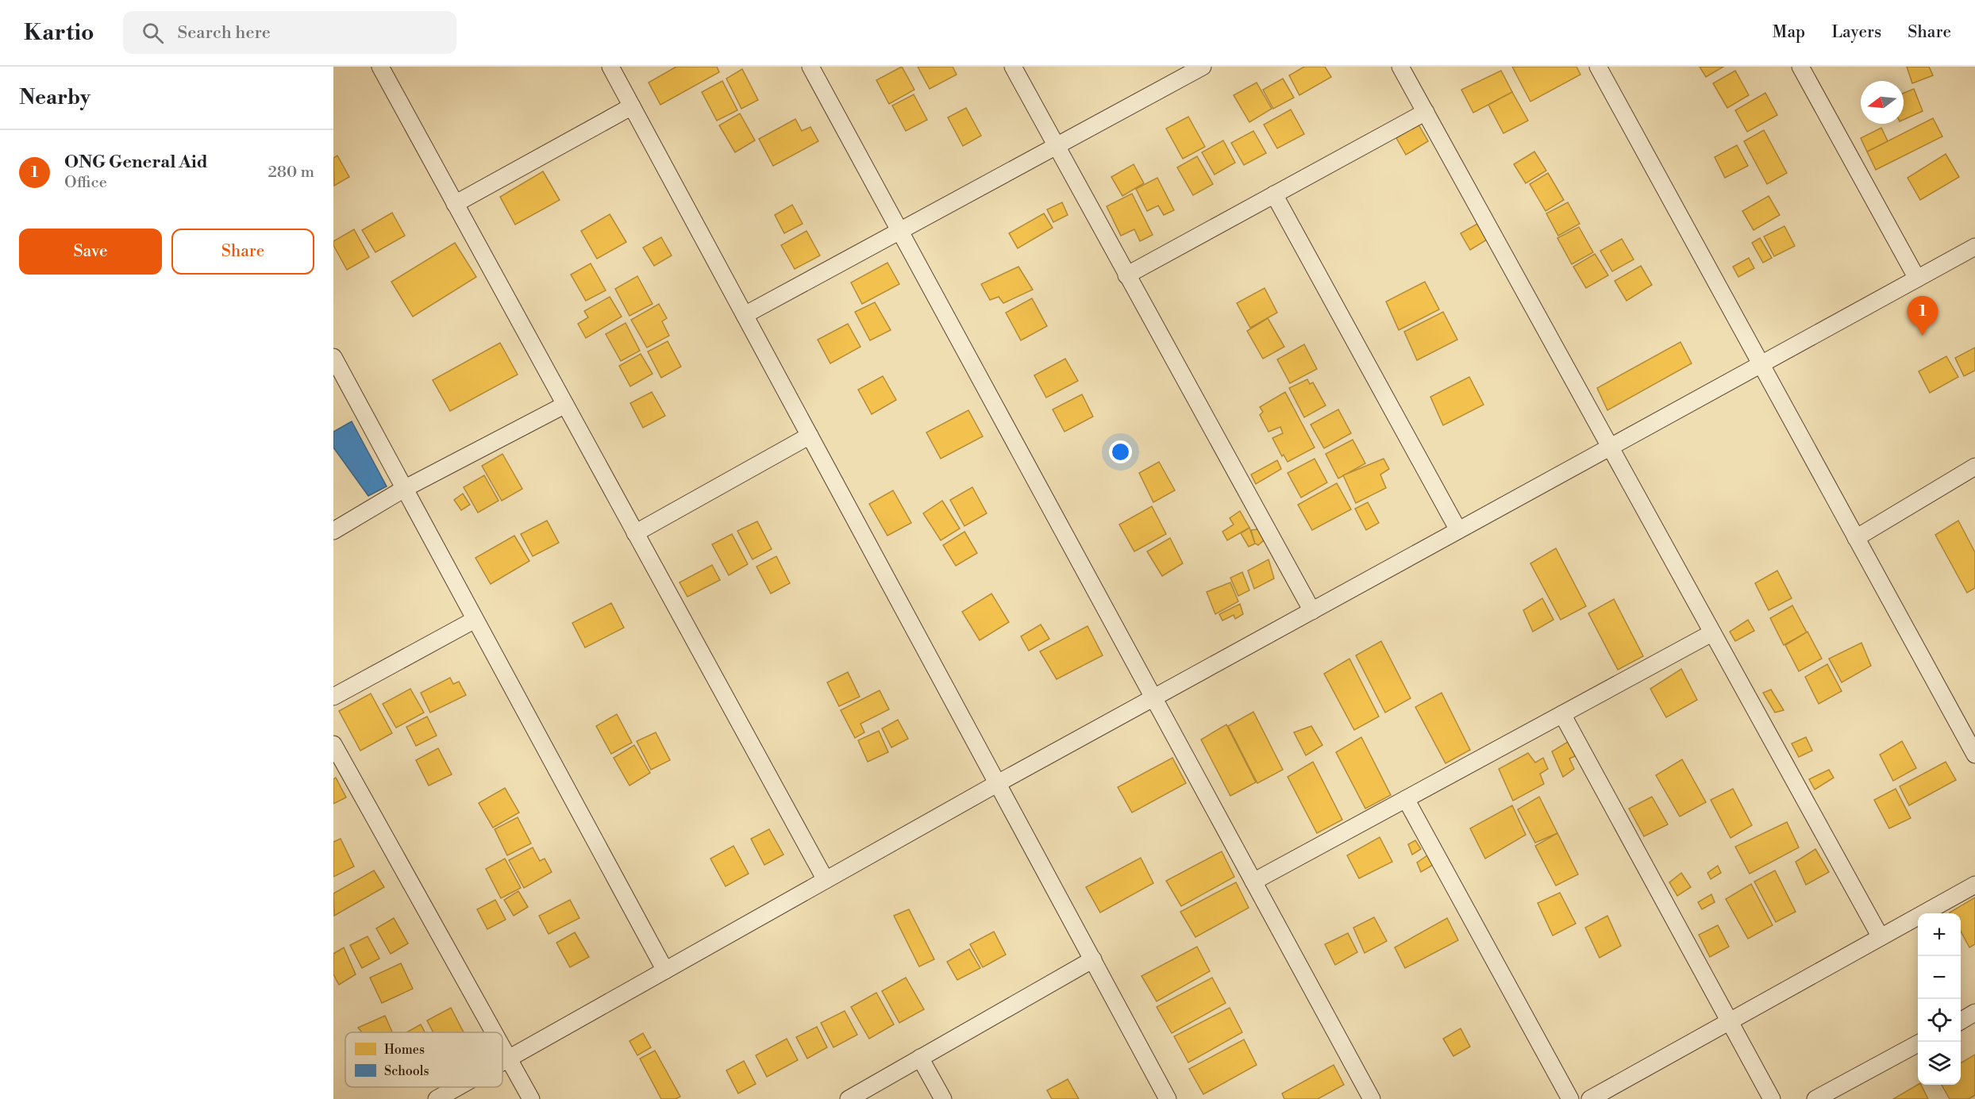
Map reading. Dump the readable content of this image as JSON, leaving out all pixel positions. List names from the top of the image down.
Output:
{
  "legend": ["Homes", "Schools"],
  "north": "left",
  "page": {
    "header": "Kartio",
    "search": "Search here",
    "nav": ["Map", "Layers", "Share"],
    "heading": "Nearby",
    "list": [
      {
        "mark": "1",
        "name": "ONG General Aid",
        "note": "Office",
        "value": "280 m"
      }
    ],
    "buttons": ["Save", "Share"],
    "pins": "1",
    "map_buttons": ["+", "−"]
  }
}
